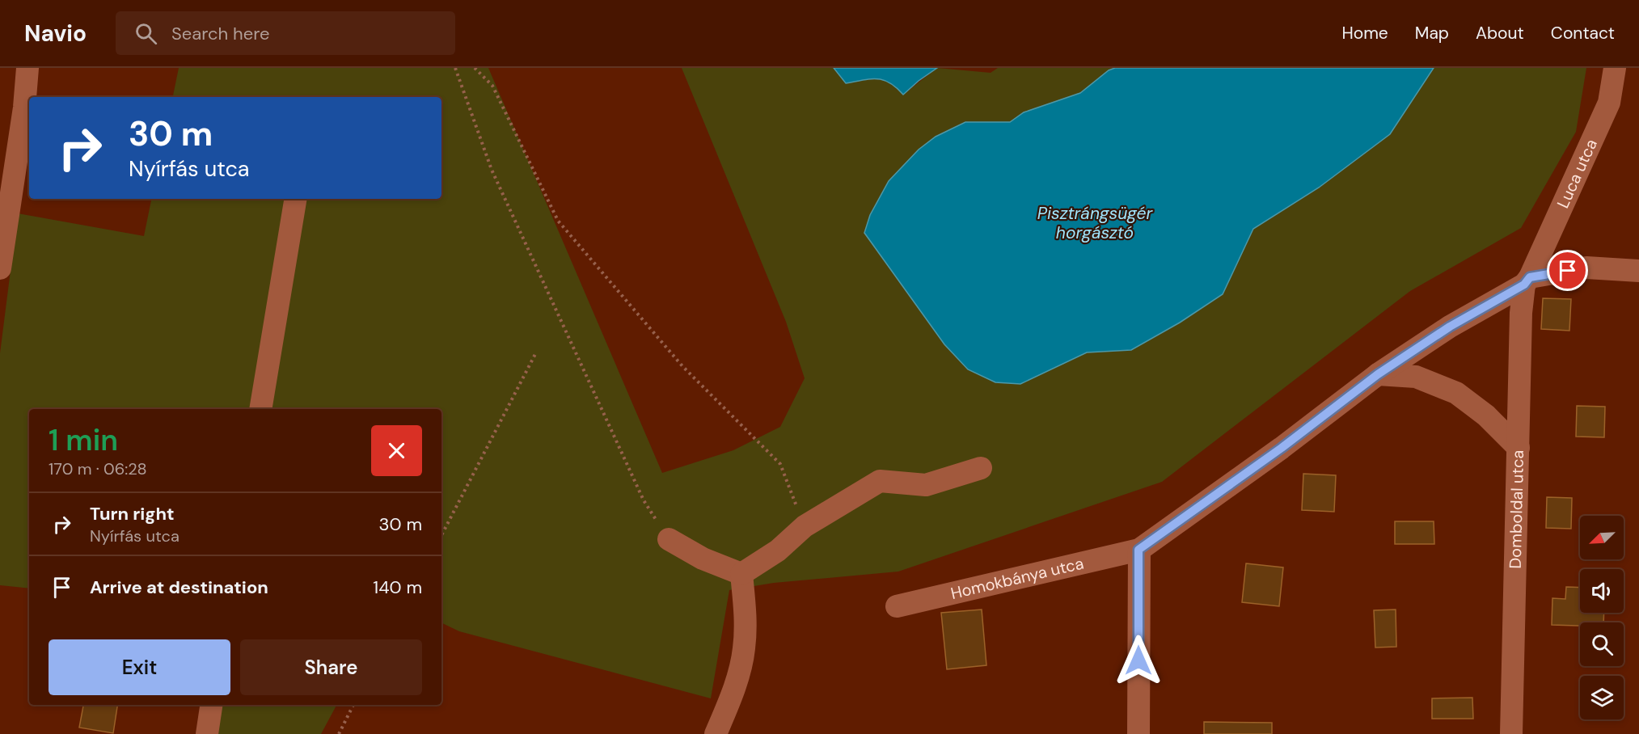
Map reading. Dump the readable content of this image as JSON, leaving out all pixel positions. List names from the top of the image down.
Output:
{
  "streets": {
    "street": ["Luca utca", "Domboldal utca", "Homokbánya utca"]
  },
  "crossings": [
    ["Luca utca", "Domboldal utca"]
  ],
  "water": ["Pisztrángsügér horgásztó"],
  "north": "bottom left",
  "page": {
    "header": "Navio",
    "search": "Search here",
    "nav": [
      "Home",
      "Map",
      "About",
      "Contact"
    ],
    "turn": ["30 m", "Nyírfás utca"],
    "heading": ["1 min", "170 m · 06:28"],
    "list": [
      {
        "name": "Turn right",
        "note": "Nyírfás utca",
        "value": "30 m"
      },
      {
        "name": "Arrive at destination",
        "value": "140 m"
      }
    ],
    "buttons": ["Exit", "Share"]
  }
}
